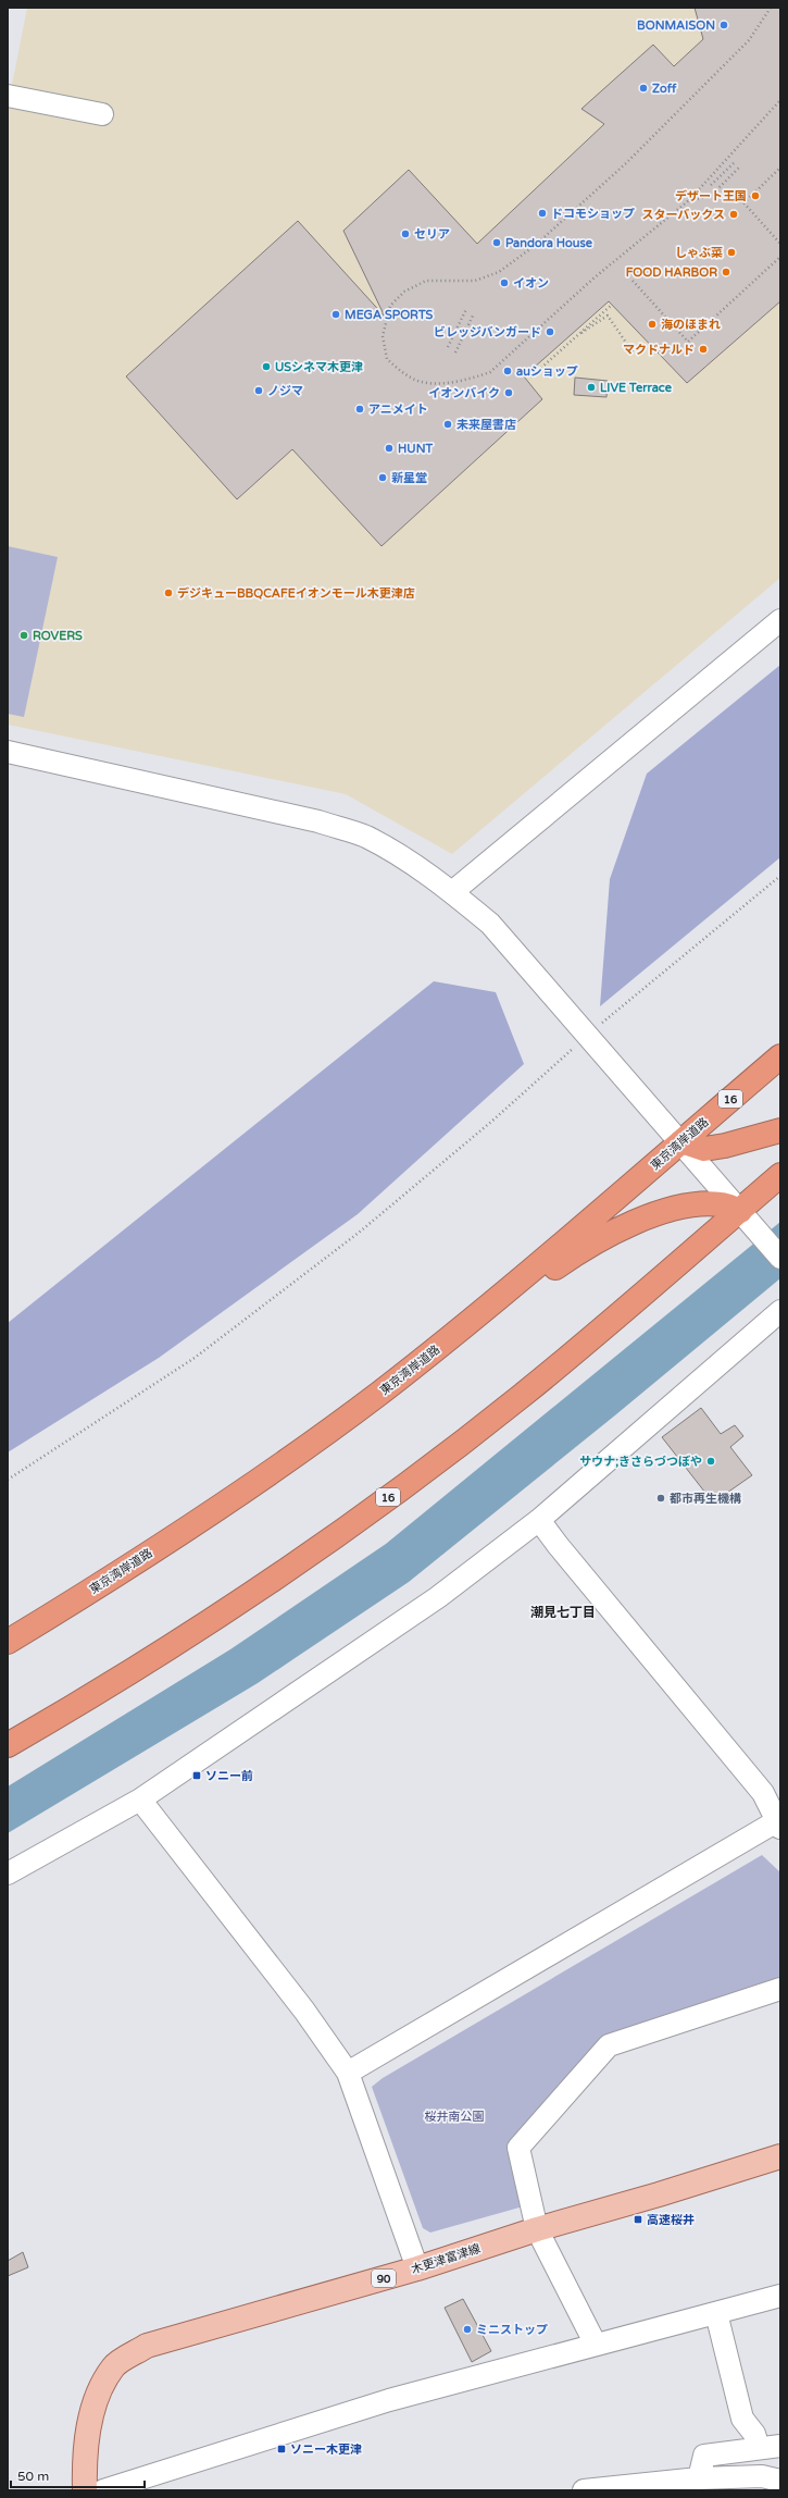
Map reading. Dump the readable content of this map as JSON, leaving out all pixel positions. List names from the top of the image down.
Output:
{
  "streets": {
    "highway": ["16", "東京湾岸道路"],
    "main road": ["木更津富津線", "90"]
  },
  "districts": ["潮見七丁目"],
  "parks": ["桜井南公園"],
  "places": {
    "other": [
      "BONMAISON",
      "Zoff",
      "デザート王国",
      "ドコモショップ",
      "スターバックス",
      "セリア",
      "Pandora House",
      "しゃぶ菜",
      "FOOD HARBOR",
      "イオン",
      "MEGA SPORTS",
      "海のほまれ",
      "ビレッジバンガード",
      "マクドナルド",
      "USシネマ木更津",
      "auショップ",
      "LIVE Terrace",
      "ノジマ",
      "イオンバイク",
      "アニメイト",
      "未来屋書店",
      "HUNT",
      "新星堂",
      "デジキューBBQCAFEイオンモール木更津店",
      "ROVERS",
      "サウナ;きさらづつぼや",
      "都市再生機構",
      "ミニストップ"
    ],
    "transit": ["ソニー前", "高速桜井", "ソニー木更津"]
  },
  "scale_bar": "50 m"
}
